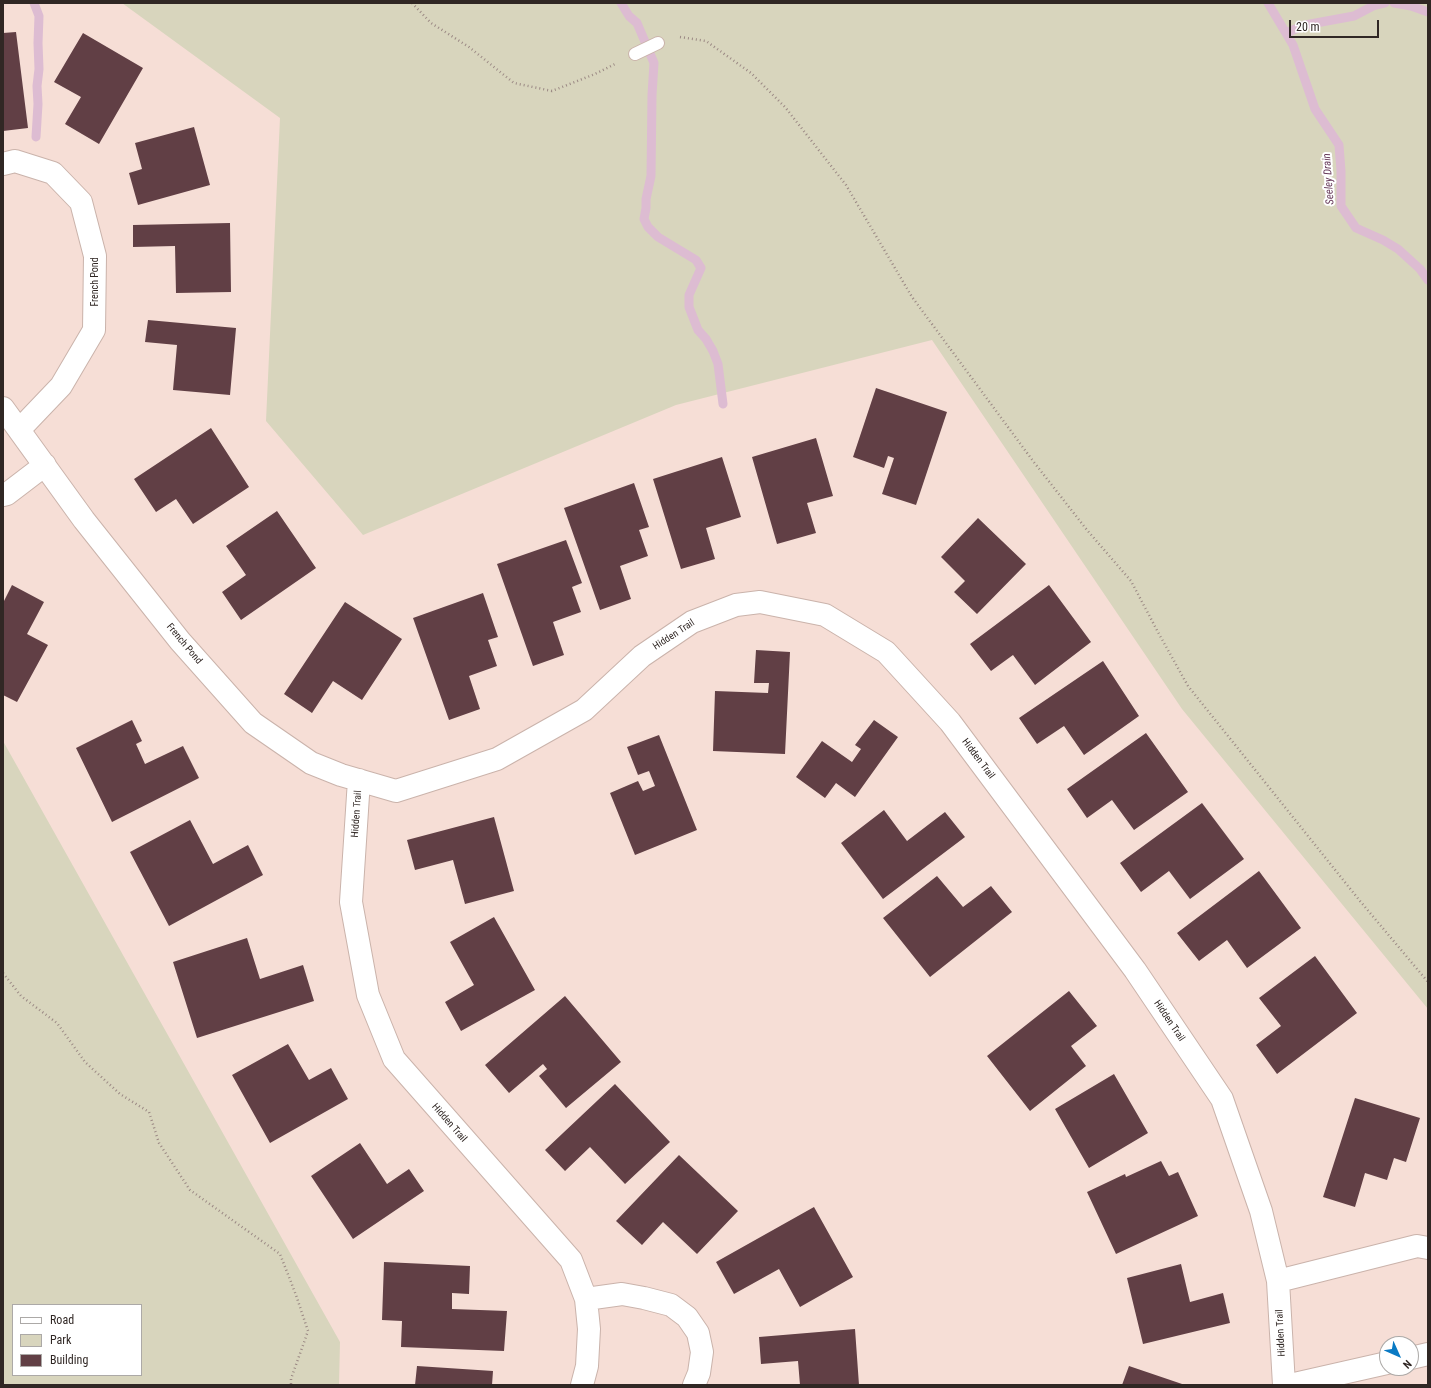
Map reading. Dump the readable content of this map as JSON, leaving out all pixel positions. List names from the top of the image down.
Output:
{
  "streets": {
    "street": ["French Pond", "Hidden Trail"]
  },
  "crossings": [
    ["French Pond", "Hidden Trail"]
  ],
  "water": ["Seeley Drain"],
  "legend": ["Road", "Park", "Building"],
  "scale_bar": "20 m",
  "north": "bottom right"
}
